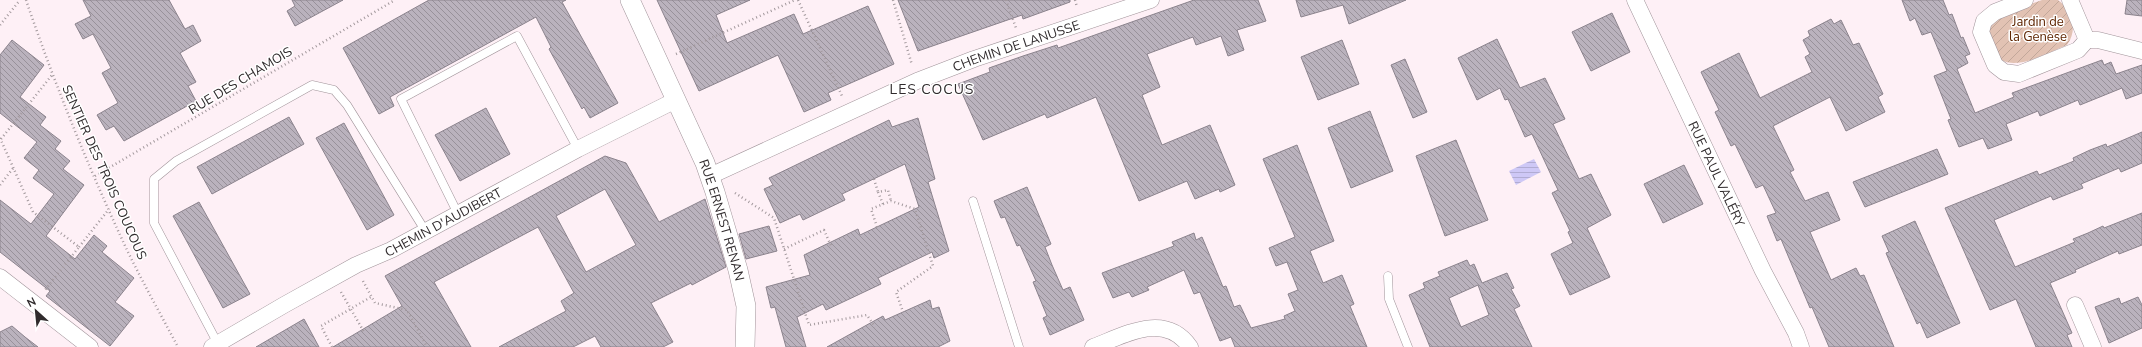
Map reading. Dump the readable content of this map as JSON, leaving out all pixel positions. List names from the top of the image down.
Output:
{
  "streets": {
    "street": [
      "CHEMIN DE LANUSSE",
      "RUE PAUL VALÉRY",
      "CHEMIN D'AUDIBERT",
      "RUE ERNEST RENAN"
    ],
    "path": ["RUE DES CHAMOIS", "SENTIER DES TROIS COUCOUS"]
  },
  "crossings": [
    ["CHEMIN DE LANUSSE", "RUE ERNEST RENAN"],
    ["RUE DES CHAMOIS", "SENTIER DES TROIS COUCOUS"],
    ["CHEMIN D'AUDIBERT", "RUE ERNEST RENAN"]
  ],
  "districts": ["LES COCUS"],
  "parks": ["Jardin de la Genèse"],
  "north": "top left"
}
